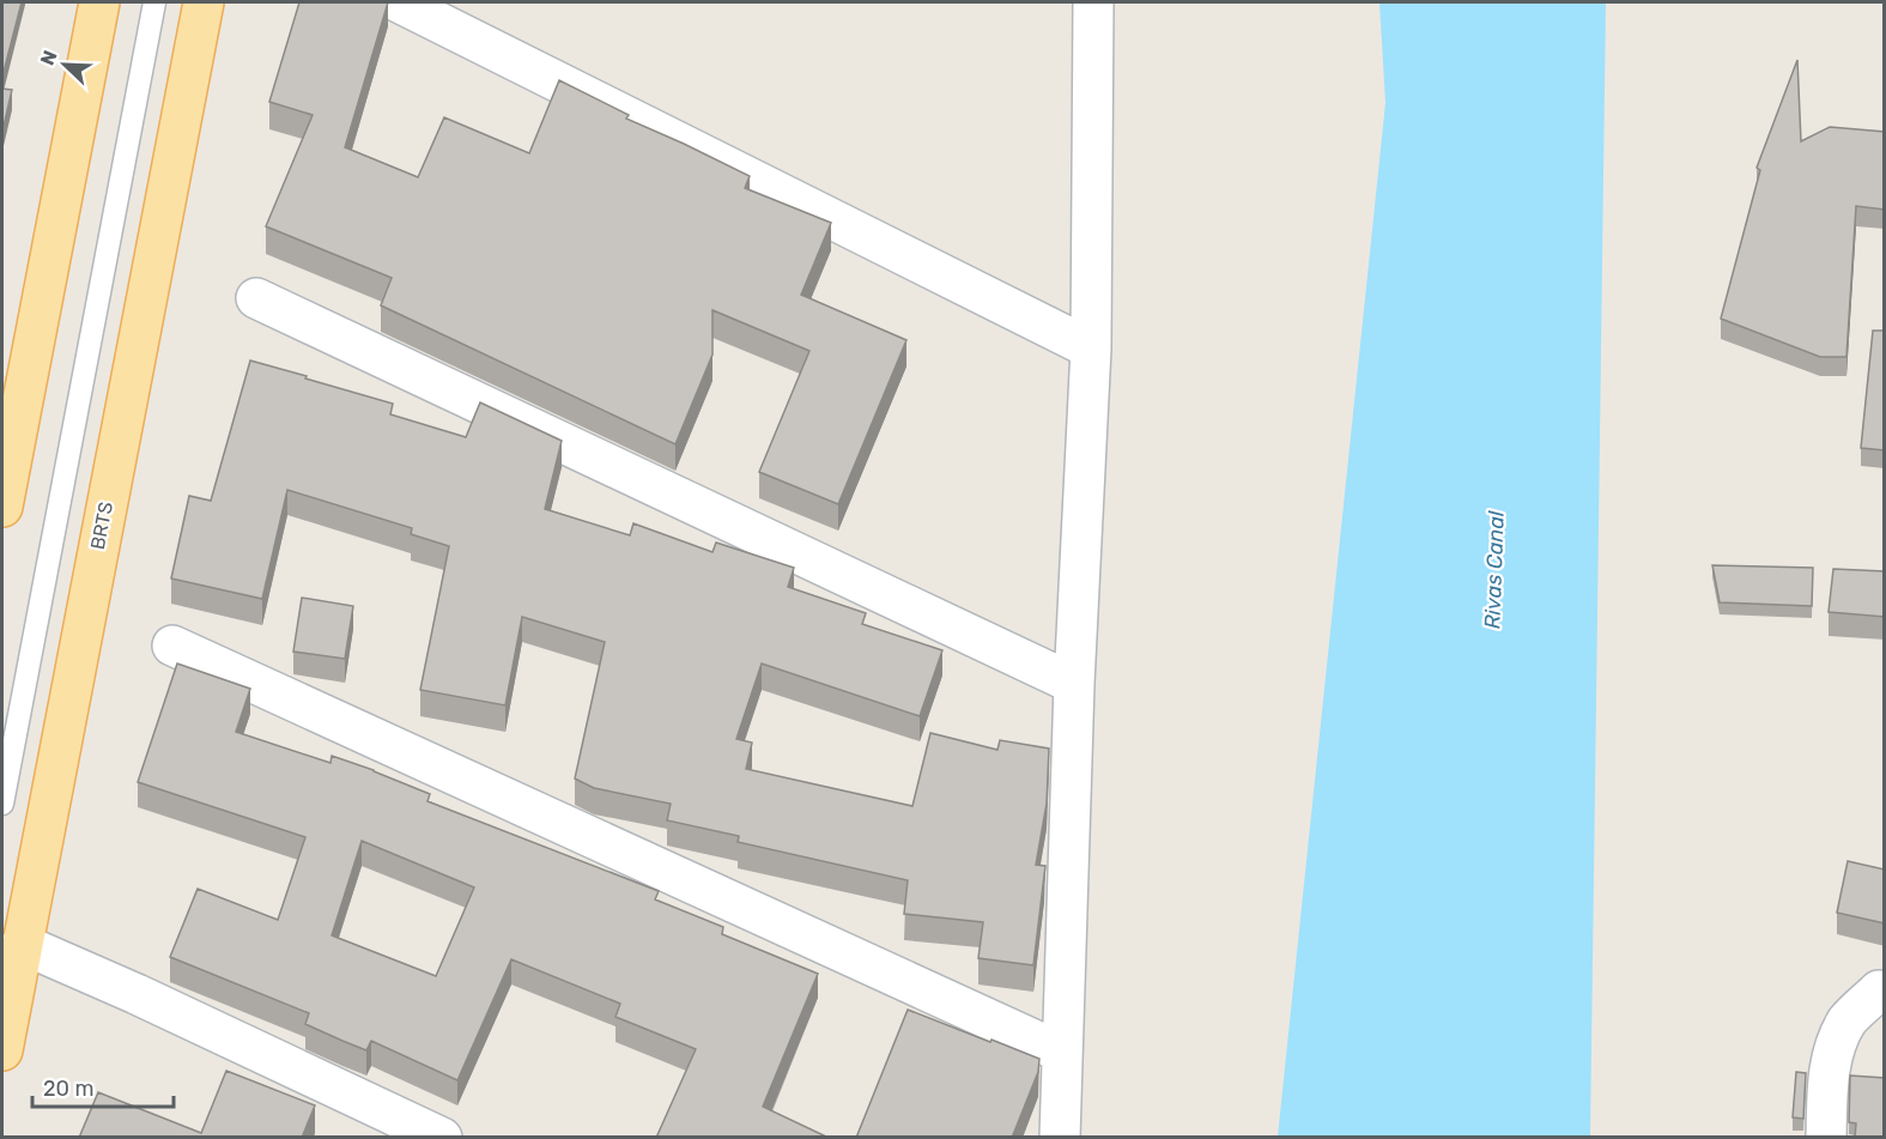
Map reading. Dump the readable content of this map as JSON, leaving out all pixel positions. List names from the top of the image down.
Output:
{
  "streets": {
    "main road": ["BRTS"]
  },
  "water": ["Rivas Canal"],
  "scale_bar": "20 m",
  "north": "top left"
}
